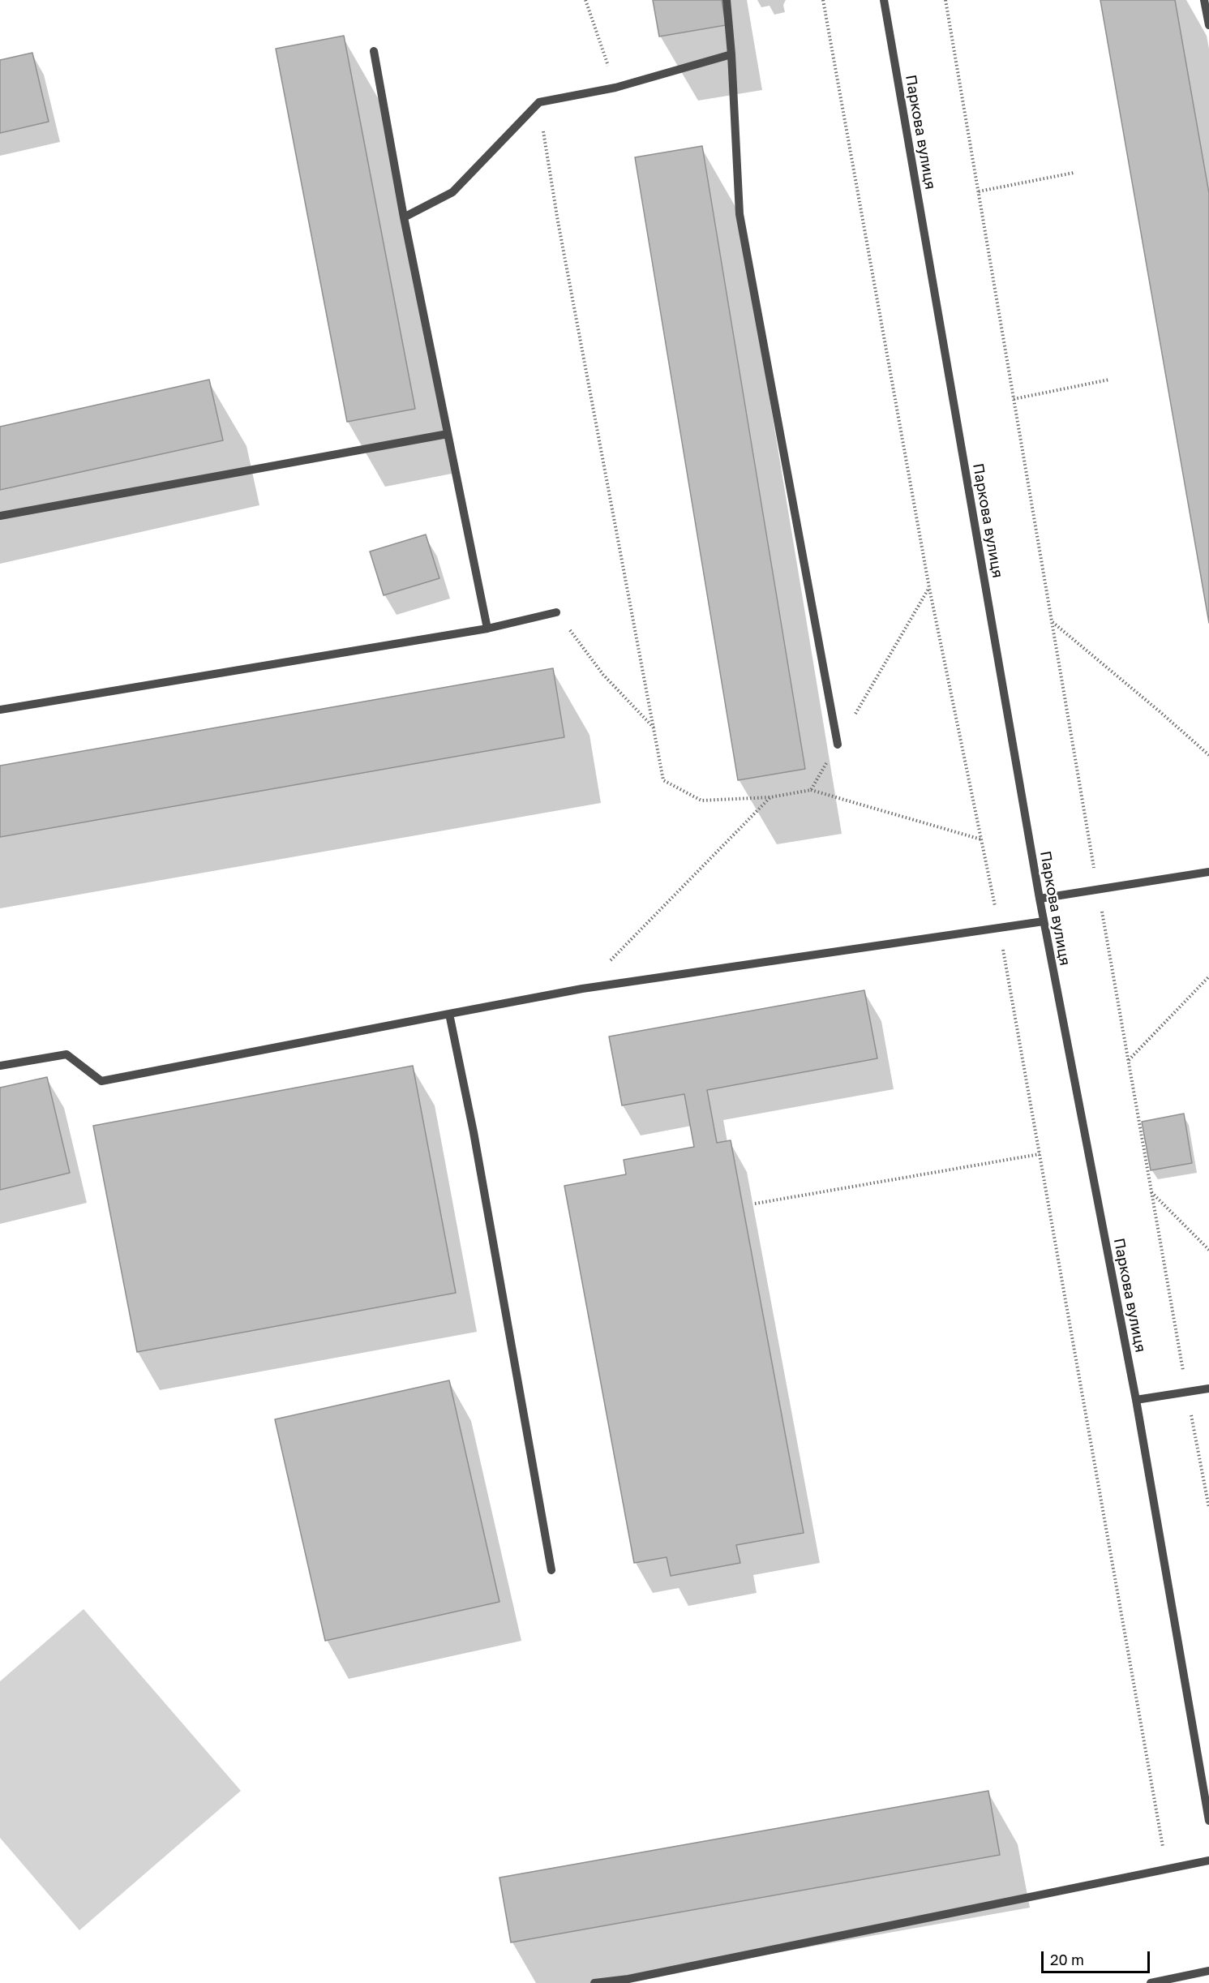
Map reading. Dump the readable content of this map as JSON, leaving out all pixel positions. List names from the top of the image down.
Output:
{
  "streets": {
    "street": ["Паркова вулиця"]
  },
  "scale_bar": "20 m"
}
